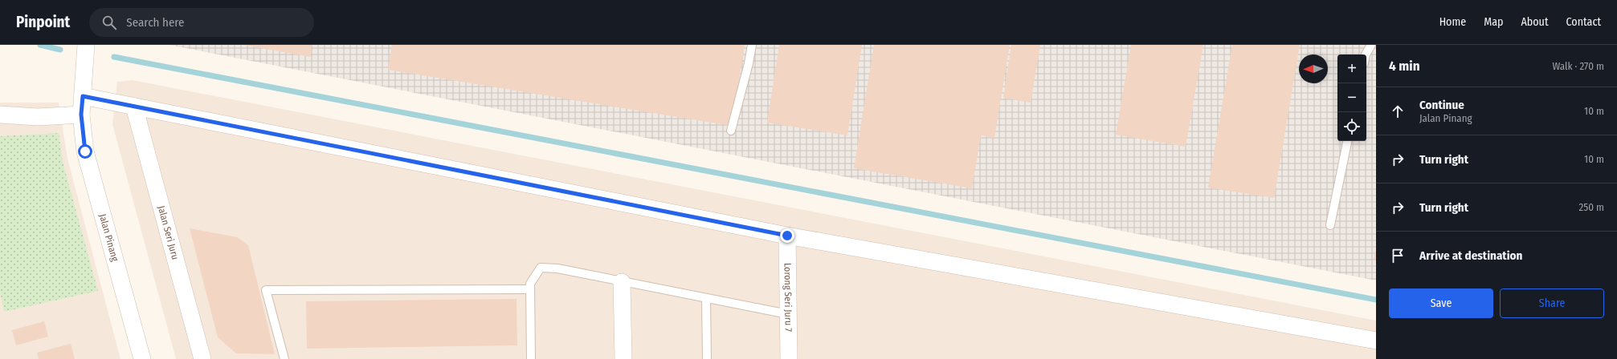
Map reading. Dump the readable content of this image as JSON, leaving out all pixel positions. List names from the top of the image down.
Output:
{
  "streets": {
    "street": ["Jalan Seri Juru", "Jalan Pinang", "Lorong Seri Juru 7"]
  },
  "north": "left",
  "page": {
    "header": "Pinpoint",
    "search": "Search here",
    "nav": [
      "Home",
      "Map",
      "About",
      "Contact"
    ],
    "heading": ["4 min", "Walk · 270 m"],
    "map_buttons": ["+", "−"],
    "list": [
      ["Continue", "Jalan Pinang", "10 m"],
      ["Turn right", "10 m"],
      ["Turn right", "250 m"],
      "Arrive at destination"
    ],
    "buttons": ["Save", "Share"]
  }
}
